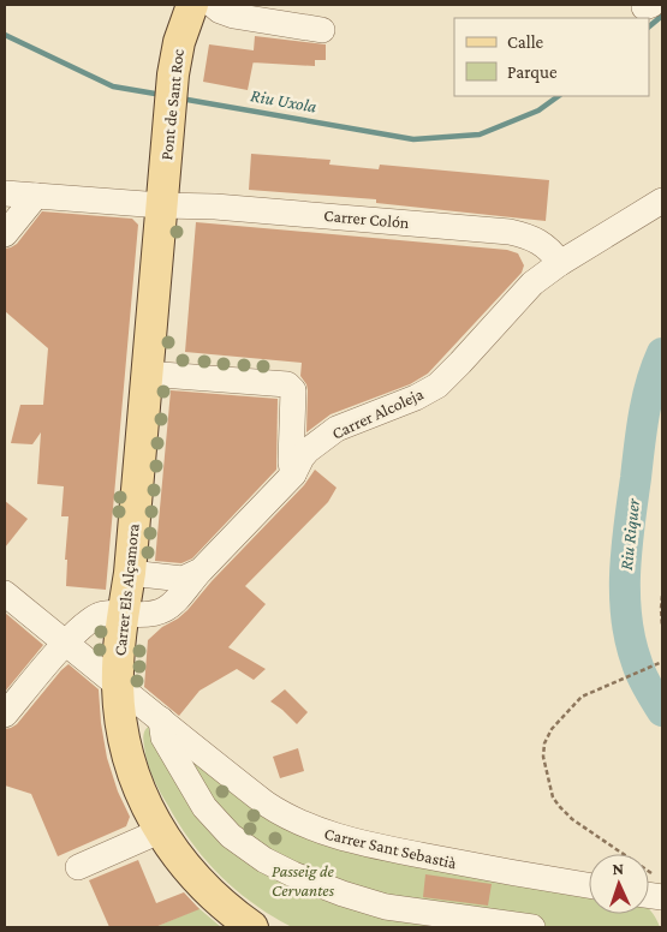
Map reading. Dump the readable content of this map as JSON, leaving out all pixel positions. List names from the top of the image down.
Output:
{
  "streets": {
    "main road": ["Pont de Sant Roc", "Carrer Els Alçamora"],
    "street": ["Carrer Colón", "Carrer Alcoleja", "Carrer Sant Sebastià"]
  },
  "crossings": [
    ["Pont de Sant Roc", "Carrer Colón"],
    ["Pont de Sant Roc", "Carrer Els Alçamora"],
    ["Carrer Colón", "Carrer Alcoleja"],
    ["Carrer Colón", "Carrer Els Alçamora"],
    ["Carrer Alcoleja", "Carrer Els Alçamora"],
    ["Carrer Alcoleja", "Carrer Sant Sebastià"],
    ["Carrer Els Alçamora", "Carrer Sant Sebastià"]
  ],
  "water": ["Riu Uxola", "Riu Riquer"],
  "parks": ["Passeig de Cervantes"],
  "legend": ["Calle", "Parque"],
  "north": "top"
}
